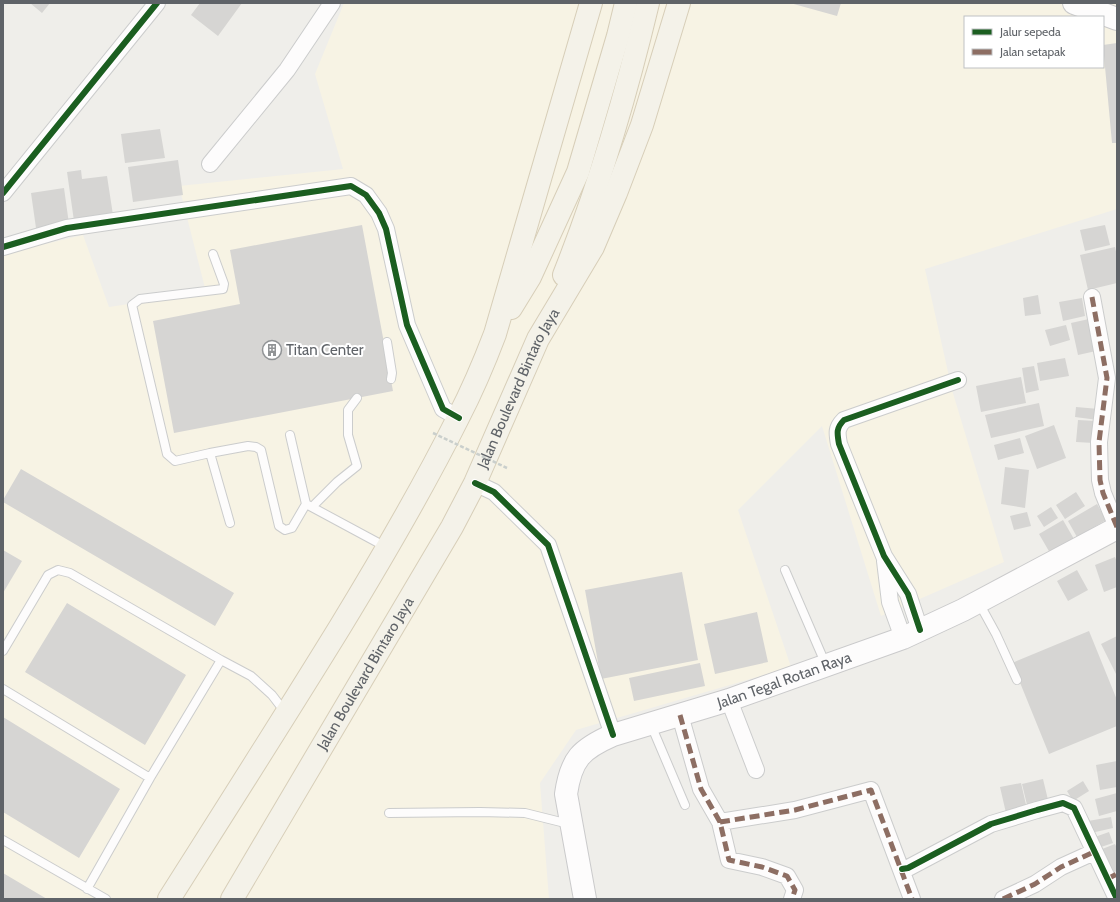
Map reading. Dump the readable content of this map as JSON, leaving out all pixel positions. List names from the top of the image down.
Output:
{
  "streets": {
    "main road": ["Jalan Boulevard Bintaro Jaya", "Jalan Tegal Rotan Raya"]
  },
  "places": {
    "building": ["Titan Center"]
  },
  "legend": ["Jalur sepeda", "Jalan setapak"]
}
